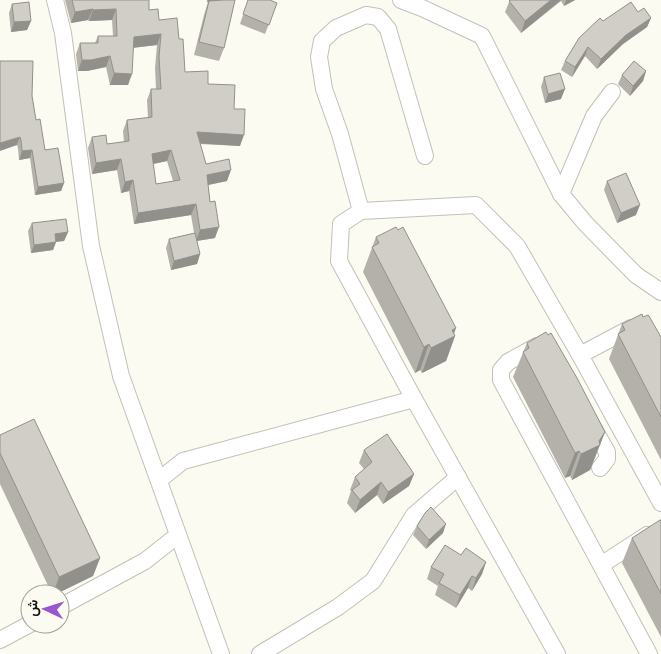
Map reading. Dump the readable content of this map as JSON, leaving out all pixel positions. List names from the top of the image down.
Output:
{
  "north": "left"
}
